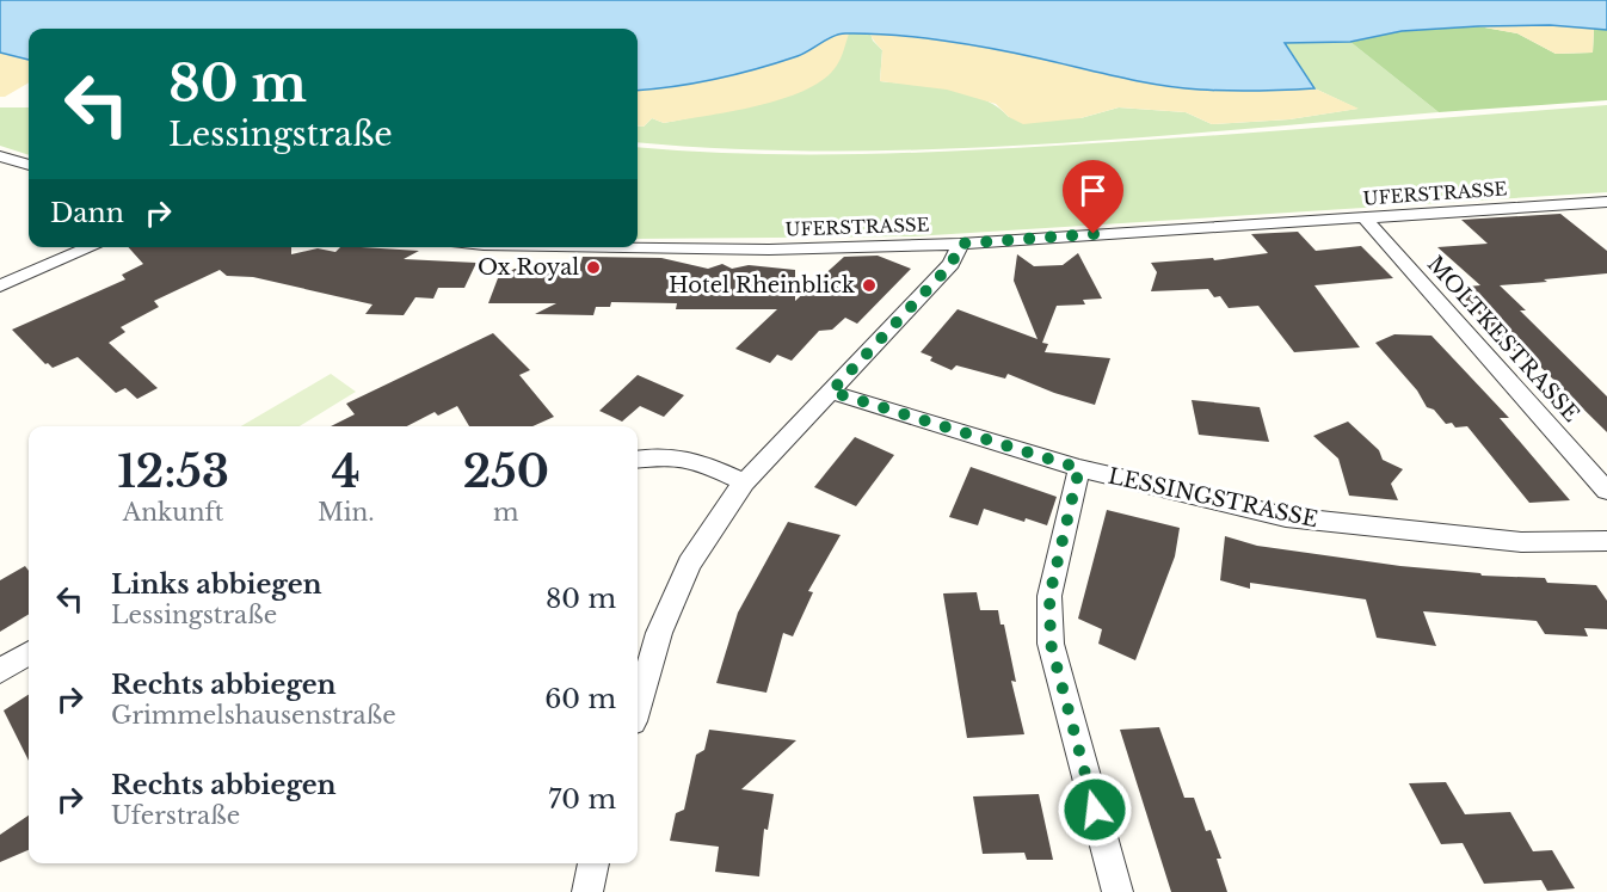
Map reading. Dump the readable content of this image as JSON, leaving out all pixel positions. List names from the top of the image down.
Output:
{
  "streets": {
    "street": ["UFERSTRASSE", "MOLTKESTRASSE", "LESSINGSTRASSE"]
  },
  "crossings": [
    ["UFERSTRASSE", "MOLTKESTRASSE"]
  ],
  "places": ["Ox Royal", "Hotel Rheinblick"],
  "page": {
    "turn": ["80 m", "Lessingstraße"],
    "then": "Dann",
    "eta": [
      "12:53",
      "Ankunft",
      "4",
      "Min.",
      "250",
      "m"
    ],
    "list": [
      {
        "name": "Links abbiegen",
        "note": "Lessingstraße",
        "value": "80 m"
      },
      {
        "name": "Rechts abbiegen",
        "note": "Grimmelshausenstraße",
        "value": "60 m"
      },
      {
        "name": "Rechts abbiegen",
        "note": "Uferstraße",
        "value": "70 m"
      }
    ]
  }
}
